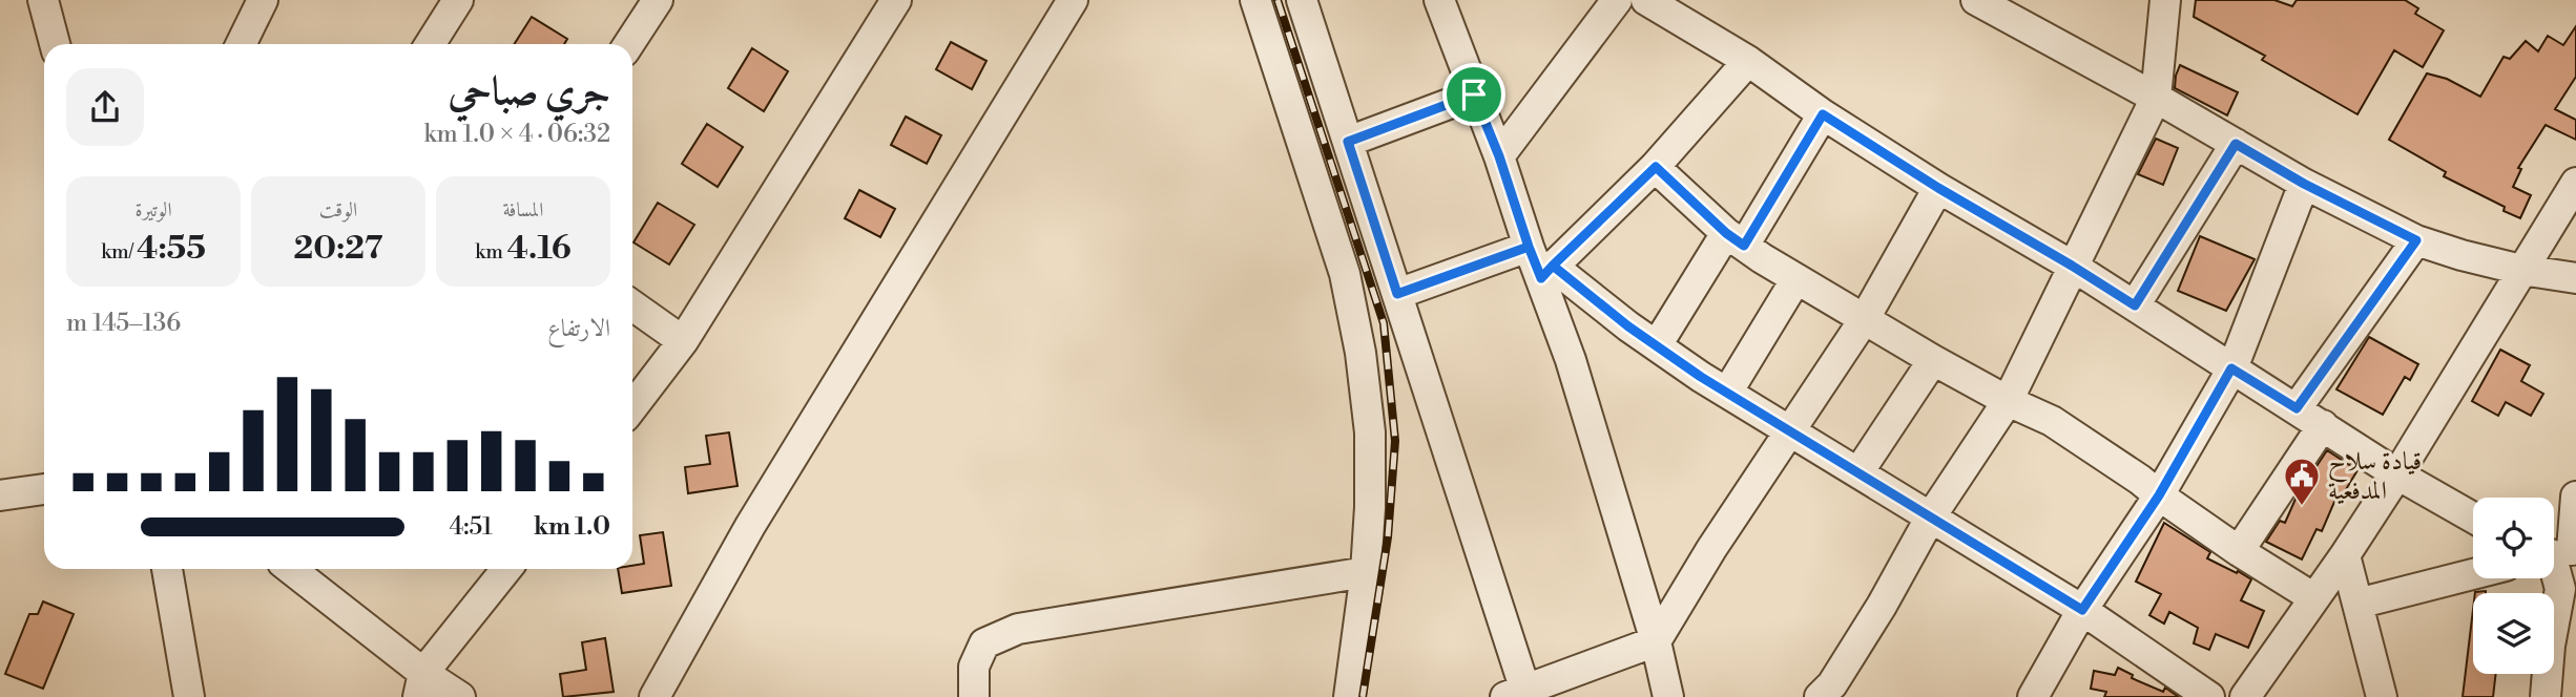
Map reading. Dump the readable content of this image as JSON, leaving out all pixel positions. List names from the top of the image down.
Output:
{
  "places": {
    "public building": ["قيادة سلاح المدفعية"]
  },
  "page": {
    "heading": ["جري صباحي", "06:32 · 4 × 1.0 km"],
    "stats": [
      ["المسافة", "4.16 km"],
      ["الوقت", "20:27"],
      ["الوتيرة", "4:55 /km"]
    ],
    "chart": ["الارتفاع", "136–145 m"],
    "list": [
      {
        "name": "1.0 km",
        "note": "4:51"
      }
    ]
  }
}
